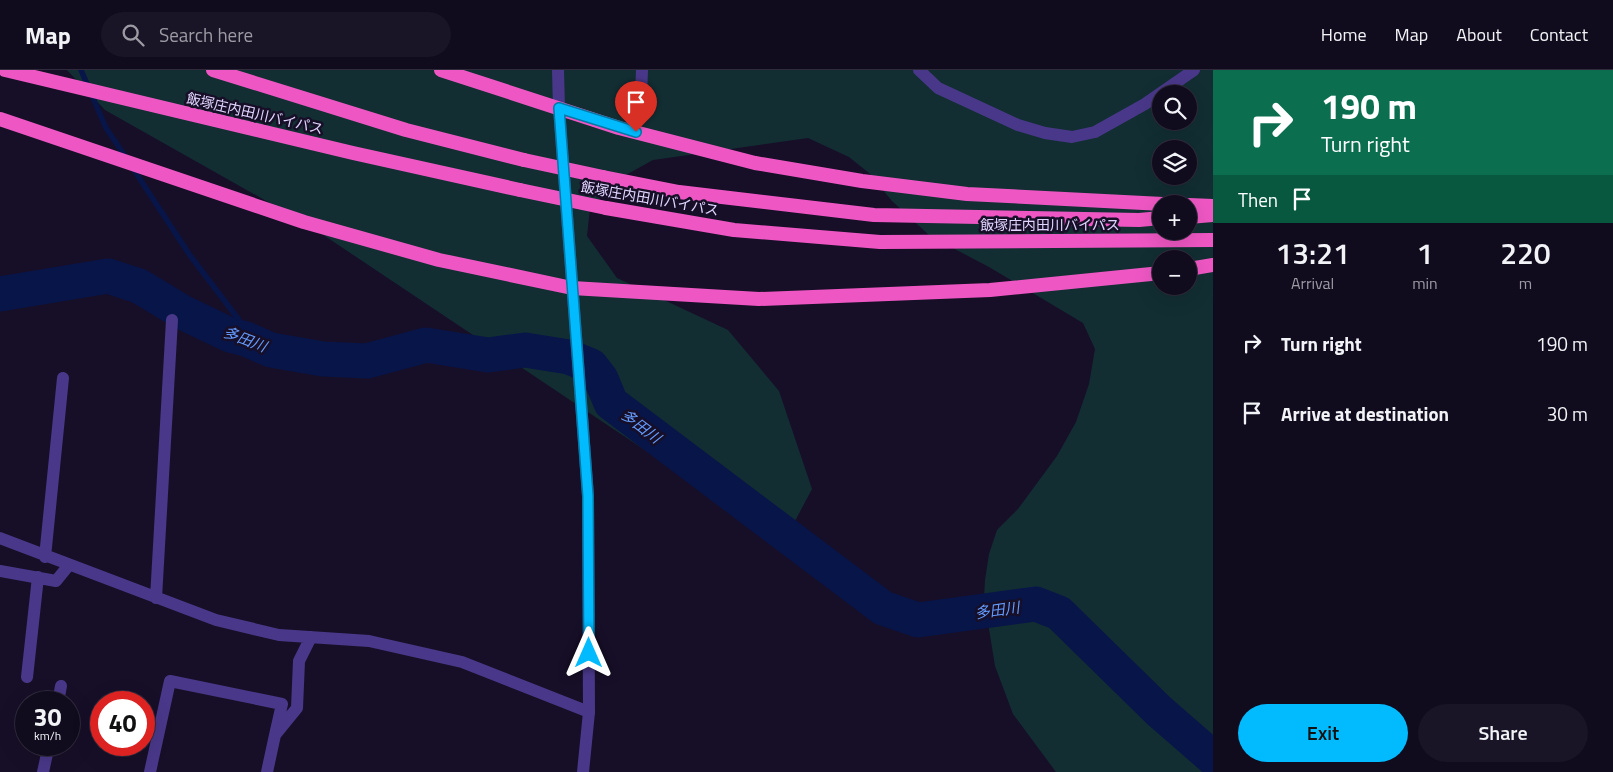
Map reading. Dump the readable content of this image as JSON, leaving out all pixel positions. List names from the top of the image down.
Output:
{
  "streets": {
    "highway": ["飯塚庄内田川バイパス"]
  },
  "water": ["多田川"],
  "page": {
    "header": "Map",
    "search": "Search here",
    "nav": [
      "Home",
      "Map",
      "About",
      "Contact"
    ],
    "turn": ["190 m", "Turn right"],
    "map_buttons": ["+", "−"],
    "then": "Then",
    "eta": [
      "13:21",
      "Arrival",
      "1",
      "min",
      "220",
      "m"
    ],
    "list": [
      {
        "name": "Turn right",
        "value": "190 m"
      },
      {
        "name": "Arrive at destination",
        "value": "30 m"
      }
    ],
    "speed": "30 km/h",
    "limit": "40",
    "buttons": ["Exit", "Share"]
  }
}
